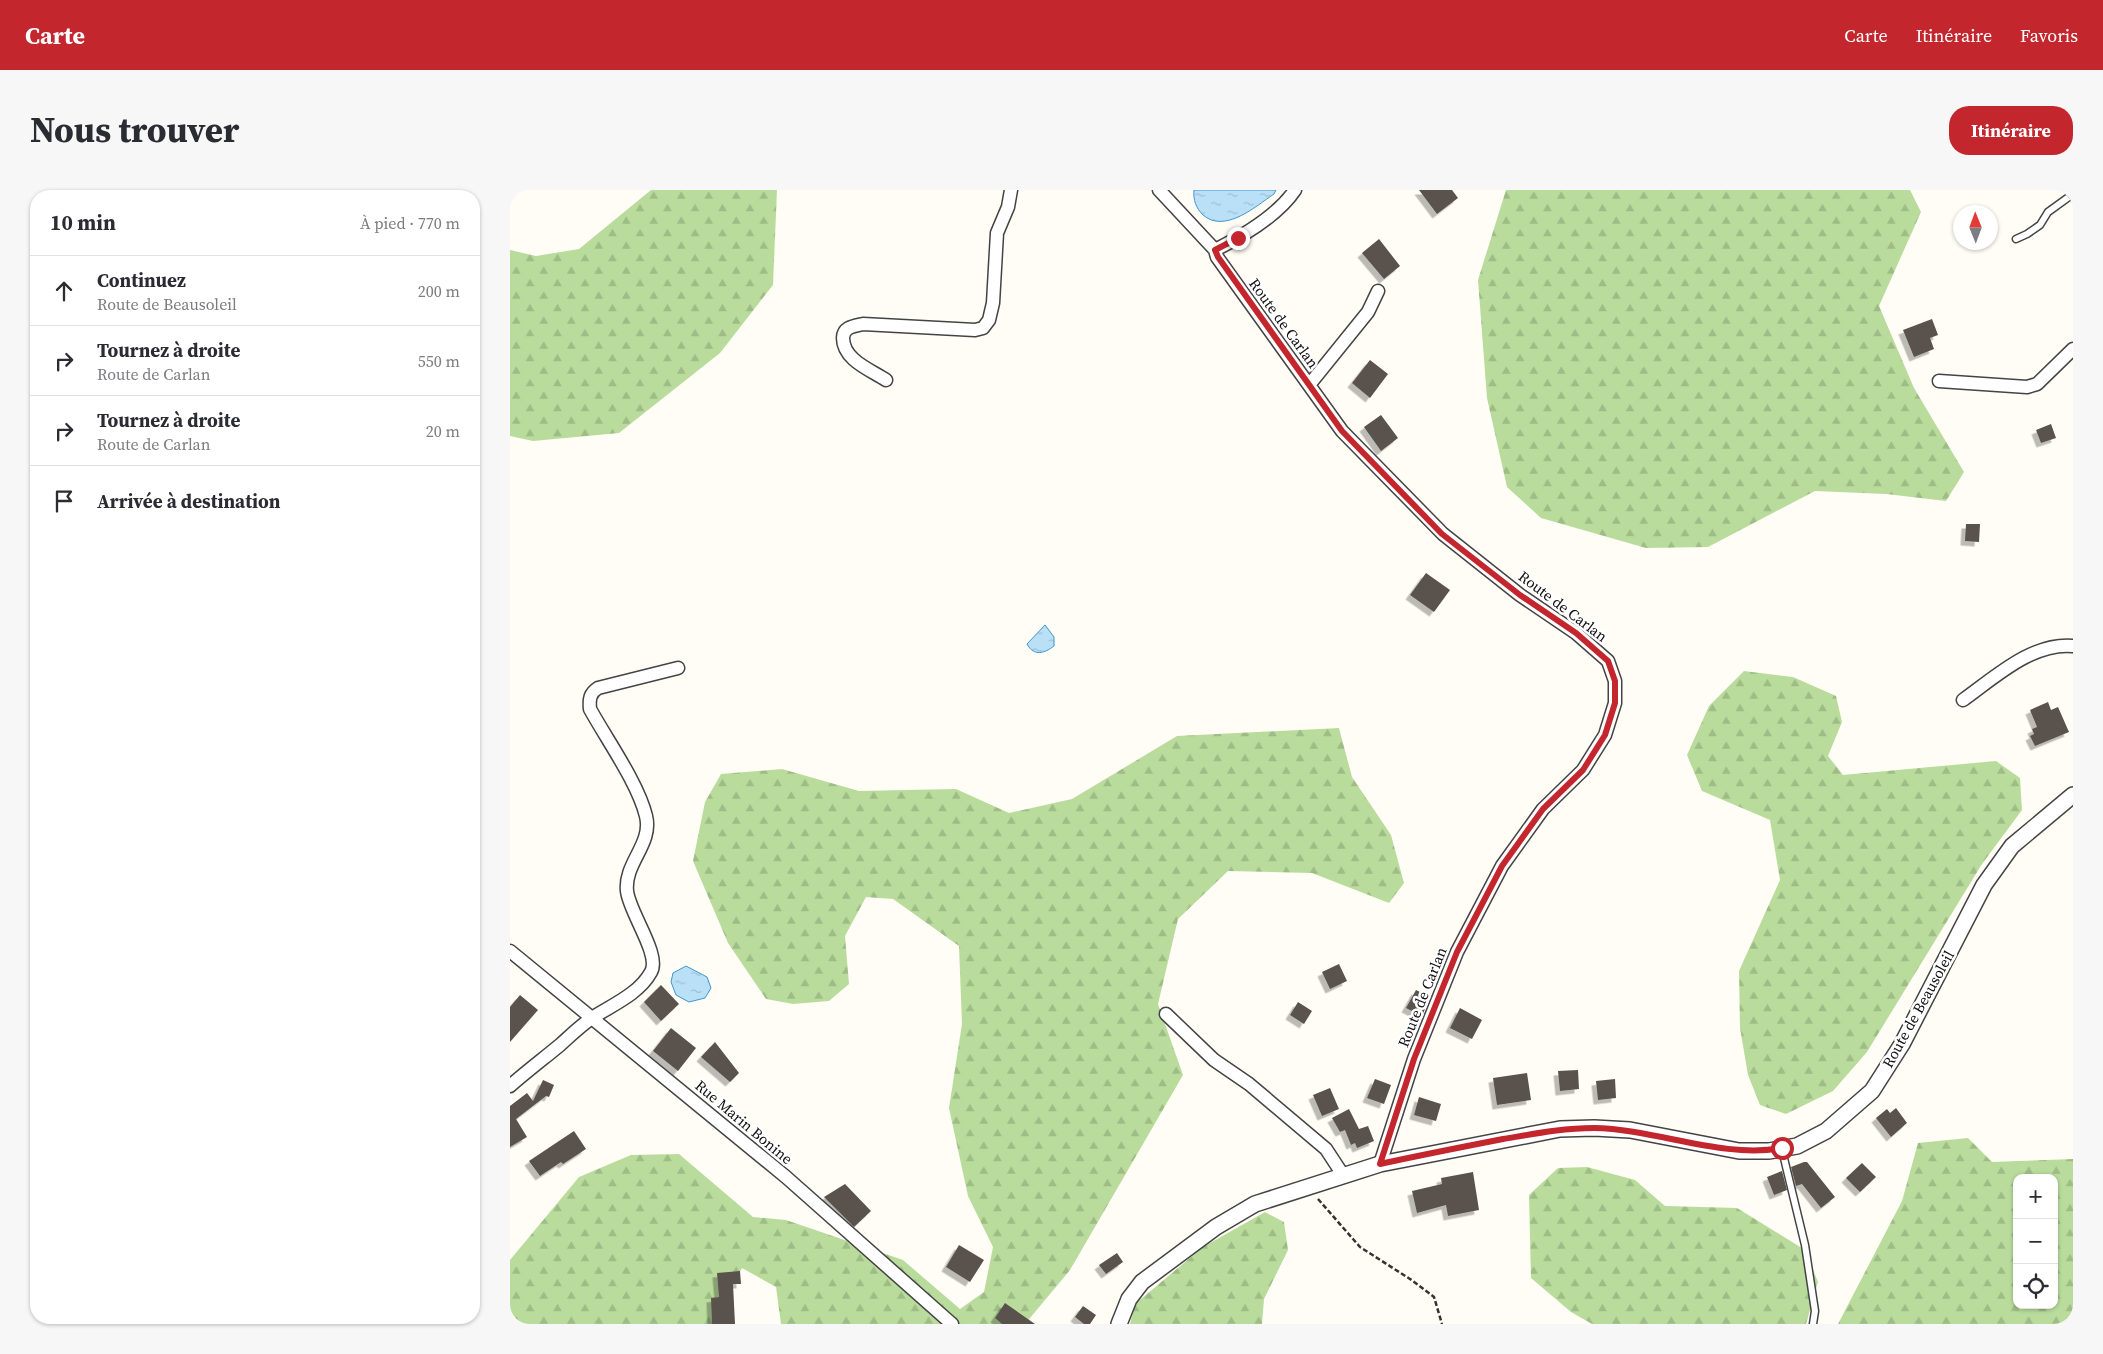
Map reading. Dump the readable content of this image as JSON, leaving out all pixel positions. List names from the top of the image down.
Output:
{
  "streets": {
    "street": ["Route de Carlan", "Route de Beausoleil", "Rue Marin Bonine"]
  },
  "crossings": [
    ["Route de Carlan", "Route de Beausoleil"]
  ],
  "north": "top",
  "page": {
    "header": "Carte",
    "nav": ["Carte", "Itinéraire", "Favoris"],
    "title": "Nous trouver",
    "buttons": "Itinéraire",
    "heading": ["10 min", "À pied · 770 m"],
    "list": [
      ["Continuez", "Route de Beausoleil", "200 m"],
      ["Tournez à droite", "Route de Carlan", "550 m"],
      ["Tournez à droite", "Route de Carlan", "20 m"],
      "Arrivée à destination"
    ],
    "map_buttons": ["+", "−"]
  }
}
